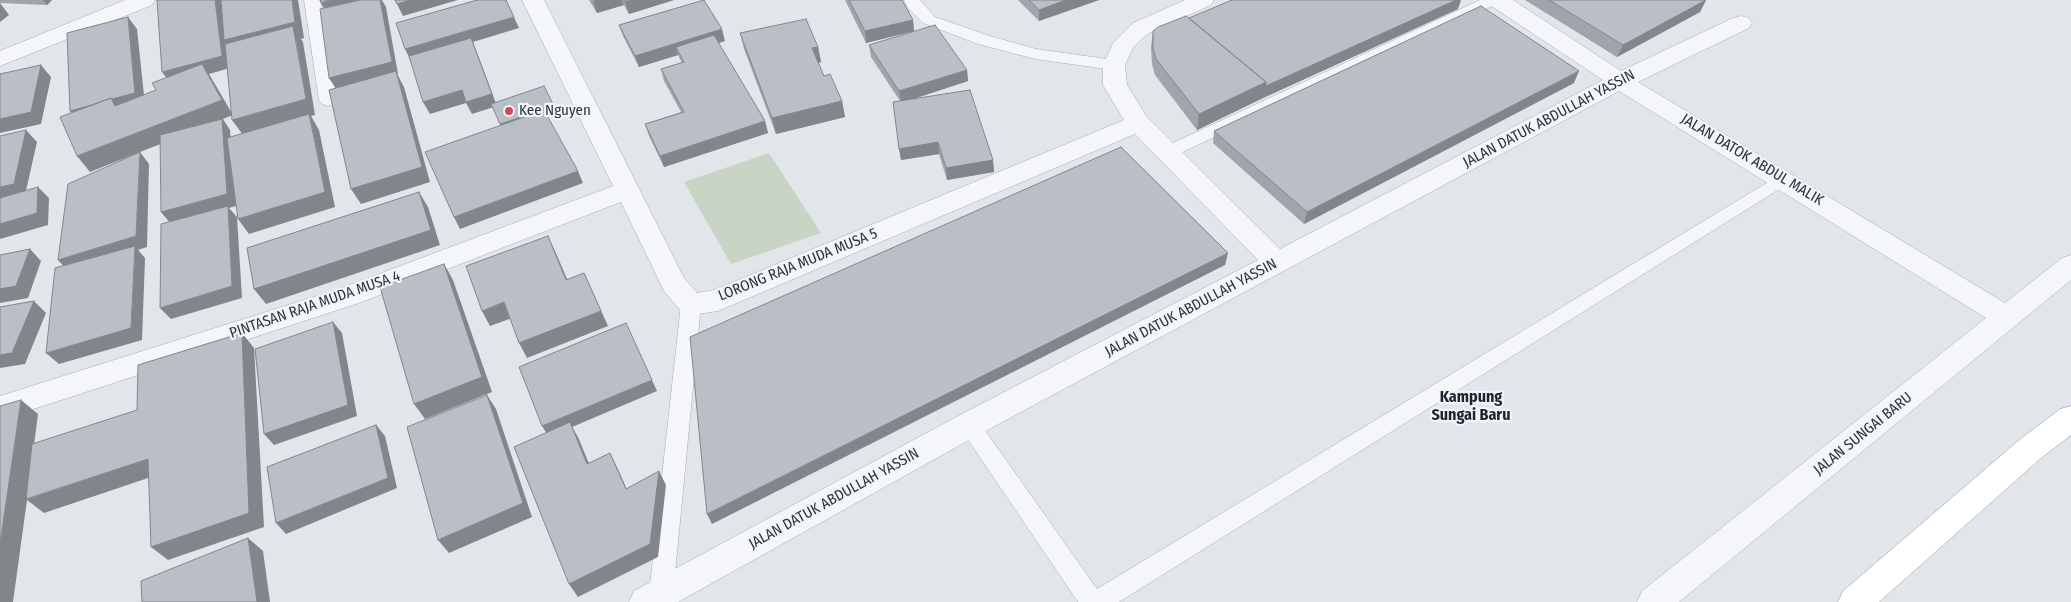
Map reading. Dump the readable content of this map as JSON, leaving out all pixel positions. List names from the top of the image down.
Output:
{
  "streets": {
    "street": [
      "JALAN DATUK ABDULLAH YASSIN",
      "JALAN DATOK ABDUL MALIK",
      "LORONG RAJA MUDA MUSA 5",
      "PINTASAN RAJA MUDA MUSA 4",
      "JALAN SUNGAI BARU"
    ]
  },
  "crossings": [
    ["JALAN DATUK ABDULLAH YASSIN", "JALAN DATOK ABDUL MALIK"],
    ["JALAN DATOK ABDUL MALIK", "JALAN SUNGAI BARU"]
  ],
  "districts": ["Kampung Sungai Baru"],
  "places": ["Kee Nguyen"]
}
